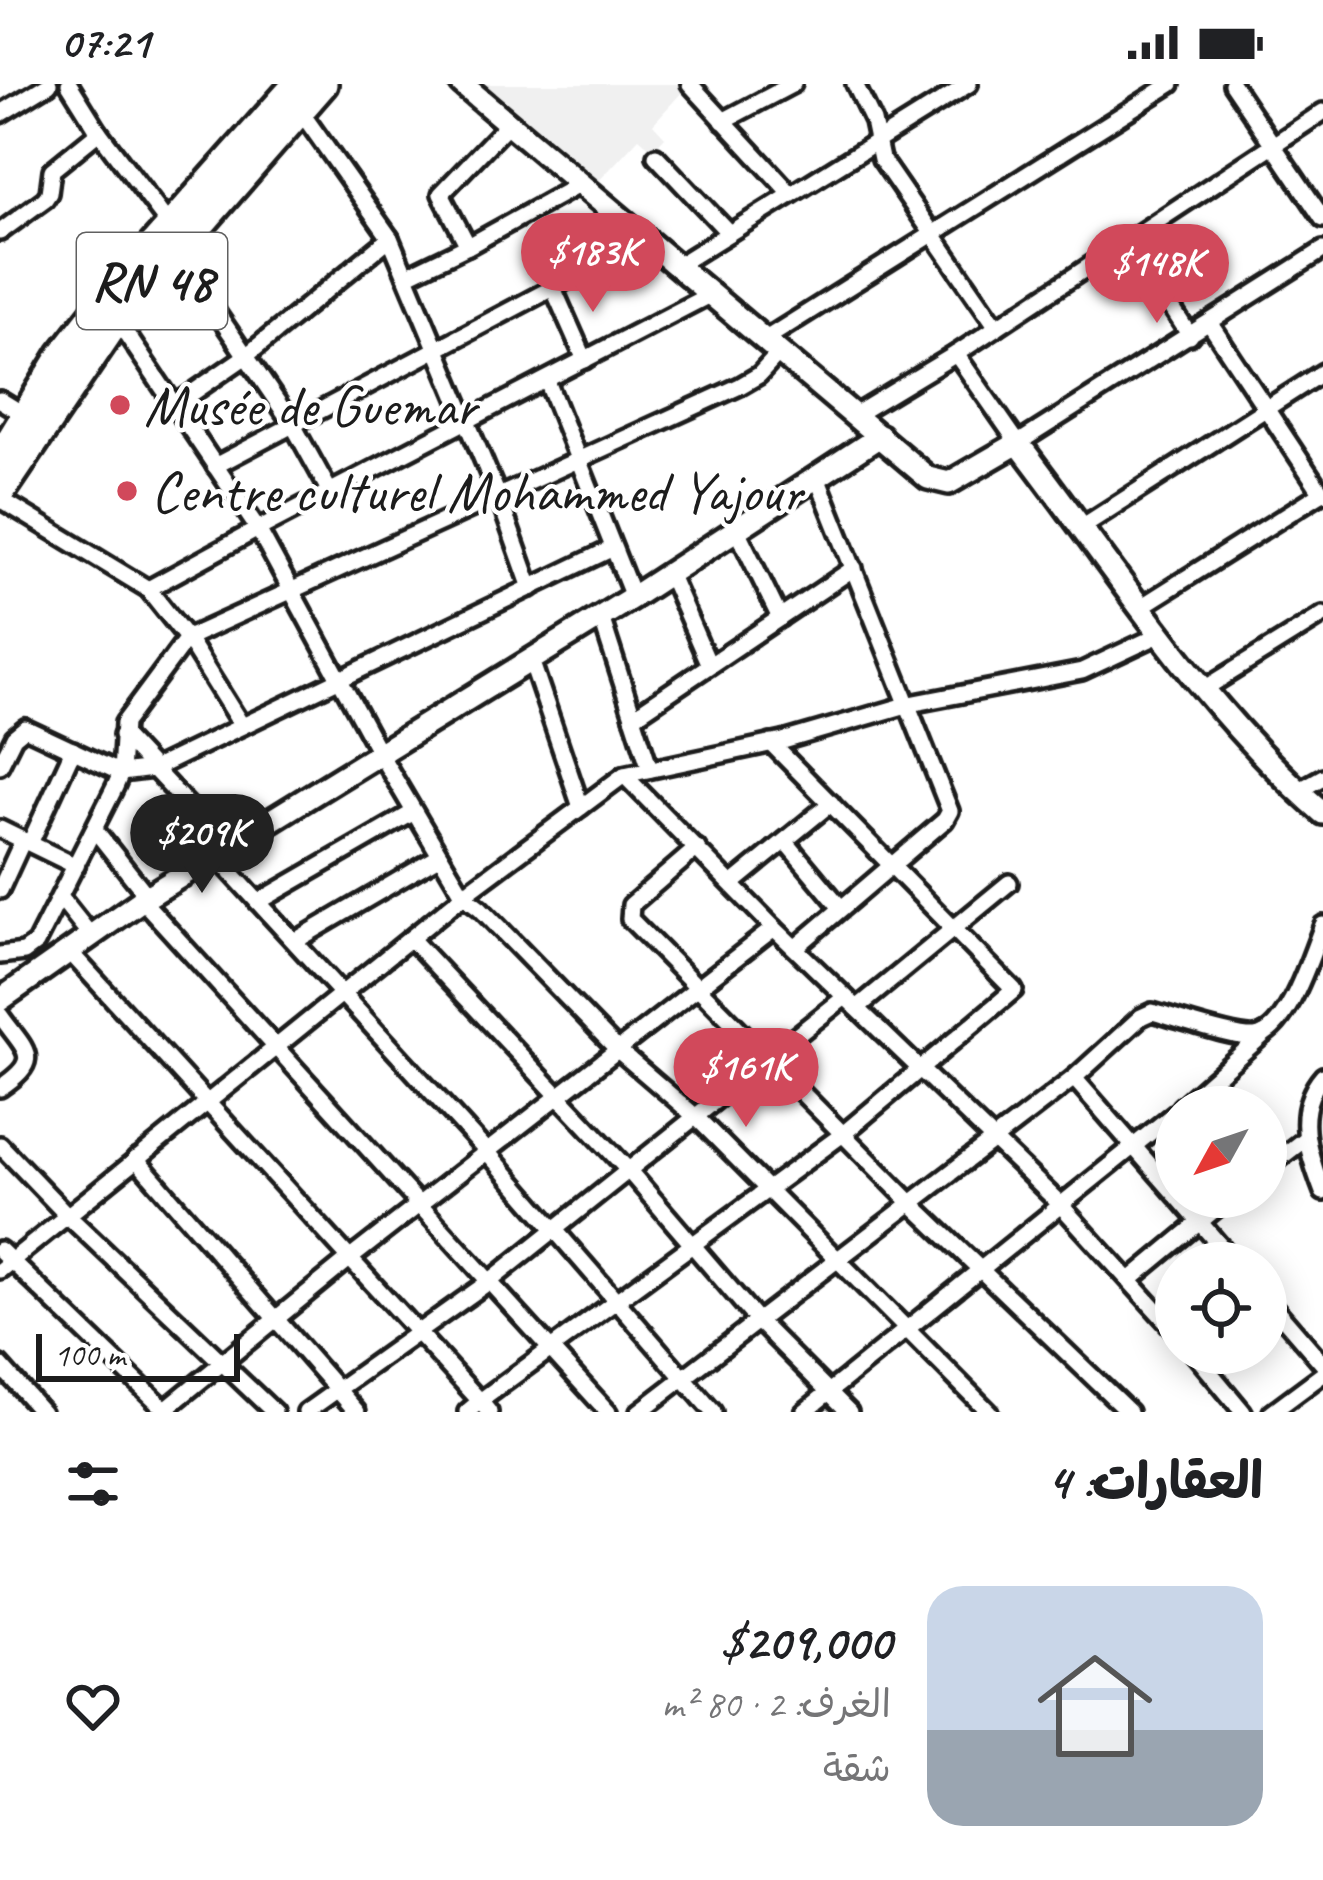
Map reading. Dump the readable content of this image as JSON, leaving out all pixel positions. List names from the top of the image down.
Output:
{
  "streets": {
    "highway": ["RN 48"]
  },
  "places": ["Musée de Guemar", "Centre culturel Mohammed Yajour"],
  "scale_bar": "100 m",
  "north": "bottom left",
  "page": {
    "status": "07:21",
    "price": [
      "$183K",
      "$148K",
      "$209K",
      "$161K"
    ],
    "scale": "100 m",
    "heading": "العقارات: 4",
    "list": [
      {
        "name": "$209,000",
        "note": "الغرف: 2 · 80 m² · شقة"
      }
    ]
  }
}
